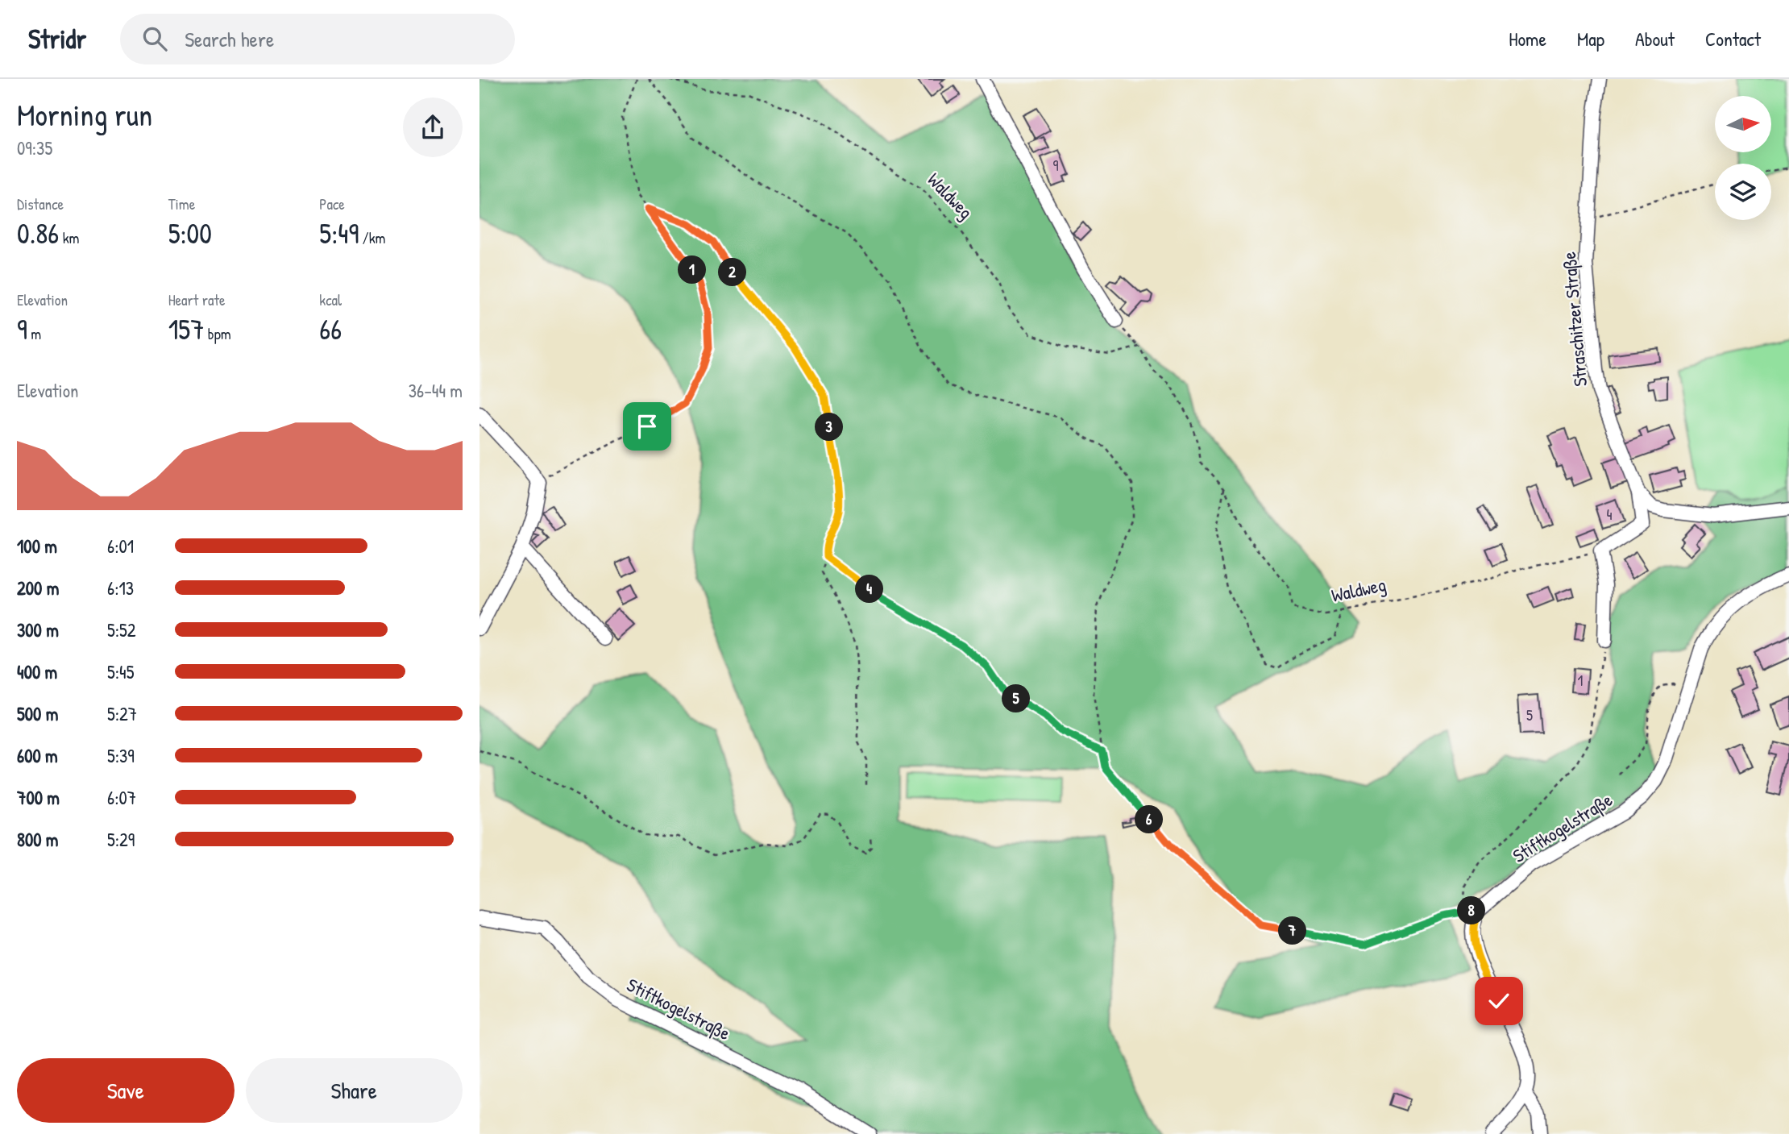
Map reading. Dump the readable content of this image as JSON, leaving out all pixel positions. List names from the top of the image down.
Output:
{
  "streets": {
    "street": ["Straschitzer Straße", "Stiftkogelstraße"],
    "path": ["Waldweg"]
  },
  "house_numbers": [
    "9",
    "4",
    "1",
    "5"
  ],
  "north": "right",
  "page": {
    "header": "Stridr",
    "search": "Search here",
    "nav": [
      "Home",
      "Map",
      "About",
      "Contact"
    ],
    "heading": ["Morning run", "09:35"],
    "stats": [
      ["Distance", "0.86 km"],
      ["Time", "5:00"],
      ["Pace", "5:49 /km"],
      ["Elevation", "9 m"],
      ["Heart rate", "157 bpm"],
      ["kcal", "66"]
    ],
    "pins": [
      "1",
      "2",
      "3",
      "4",
      "5",
      "6",
      "8",
      "7"
    ],
    "chart": ["Elevation", "36–44 m"],
    "list": [
      {
        "name": "100 m",
        "note": "6:01"
      },
      {
        "name": "200 m",
        "note": "6:13"
      },
      {
        "name": "300 m",
        "note": "5:52"
      },
      {
        "name": "400 m",
        "note": "5:45"
      },
      {
        "name": "500 m",
        "note": "5:27"
      },
      {
        "name": "600 m",
        "note": "5:39"
      },
      {
        "name": "700 m",
        "note": "6:07"
      },
      {
        "name": "800 m",
        "note": "5:29"
      }
    ],
    "buttons": ["Save", "Share"]
  }
}
